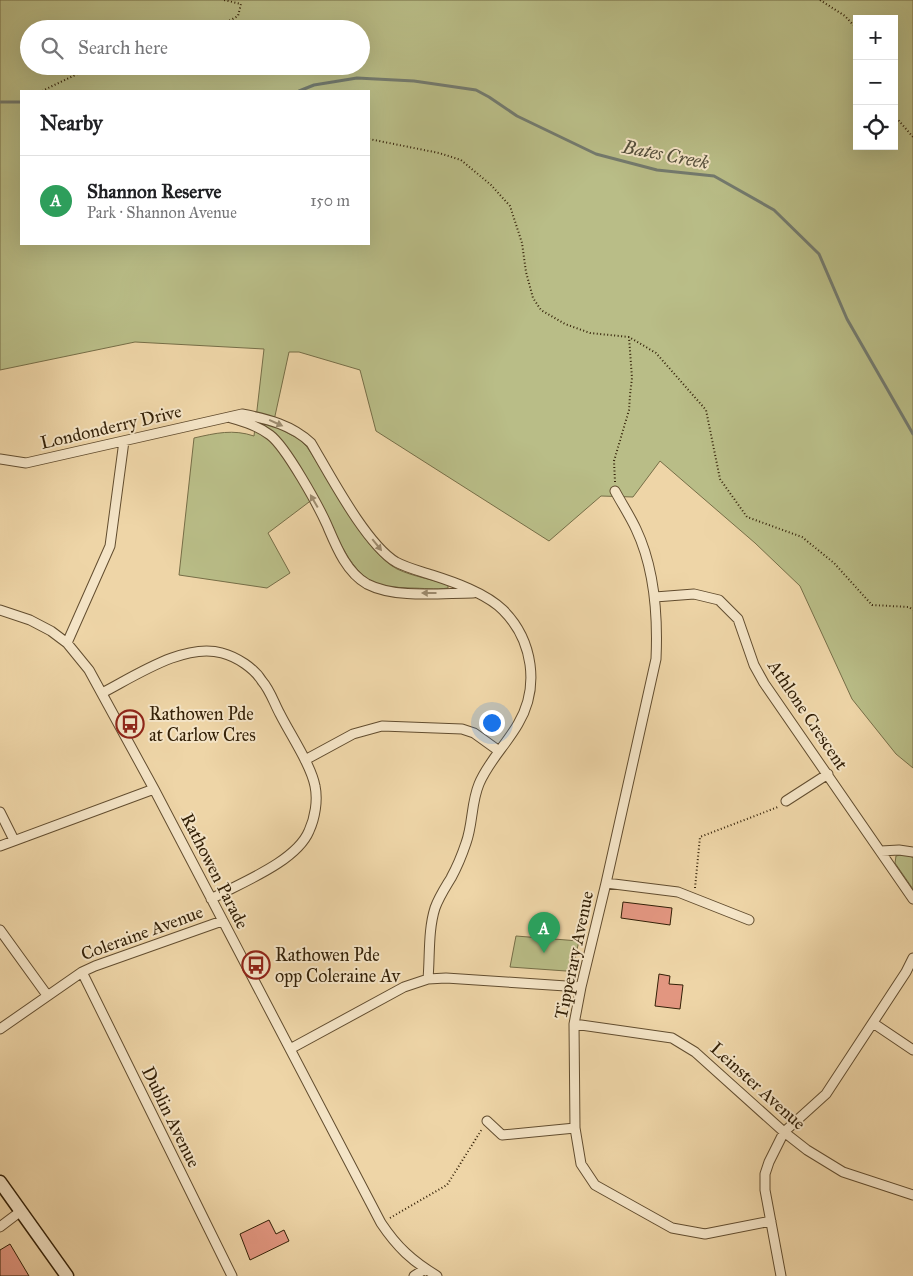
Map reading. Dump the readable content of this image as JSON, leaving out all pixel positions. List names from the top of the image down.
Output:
{
  "streets": {
    "street": [
      "Londonderry Drive",
      "Athlone Crescent",
      "Rathowen Parade",
      "Coleraine Avenue",
      "Tipperary Avenue",
      "Leinster Avenue",
      "Dublin Avenue"
    ]
  },
  "crossings": [
    ["Athlone Crescent", "Tipperary Avenue"],
    ["Rathowen Parade", "Coleraine Avenue"],
    ["Coleraine Avenue", "Dublin Avenue"],
    ["Tipperary Avenue", "Leinster Avenue"]
  ],
  "water": ["Bates Creek"],
  "places": {
    "bus stop": ["Rathowen Pde at Carlow Cres", "Rathowen Pde opp Coleraine Av"]
  },
  "page": {
    "map_buttons": ["+", "−"],
    "search": "Search here",
    "heading": "Nearby",
    "list": [
      {
        "mark": "A",
        "name": "Shannon Reserve",
        "note": "Park · Shannon Avenue",
        "value": "150 m"
      }
    ],
    "pins": "A"
  }
}
